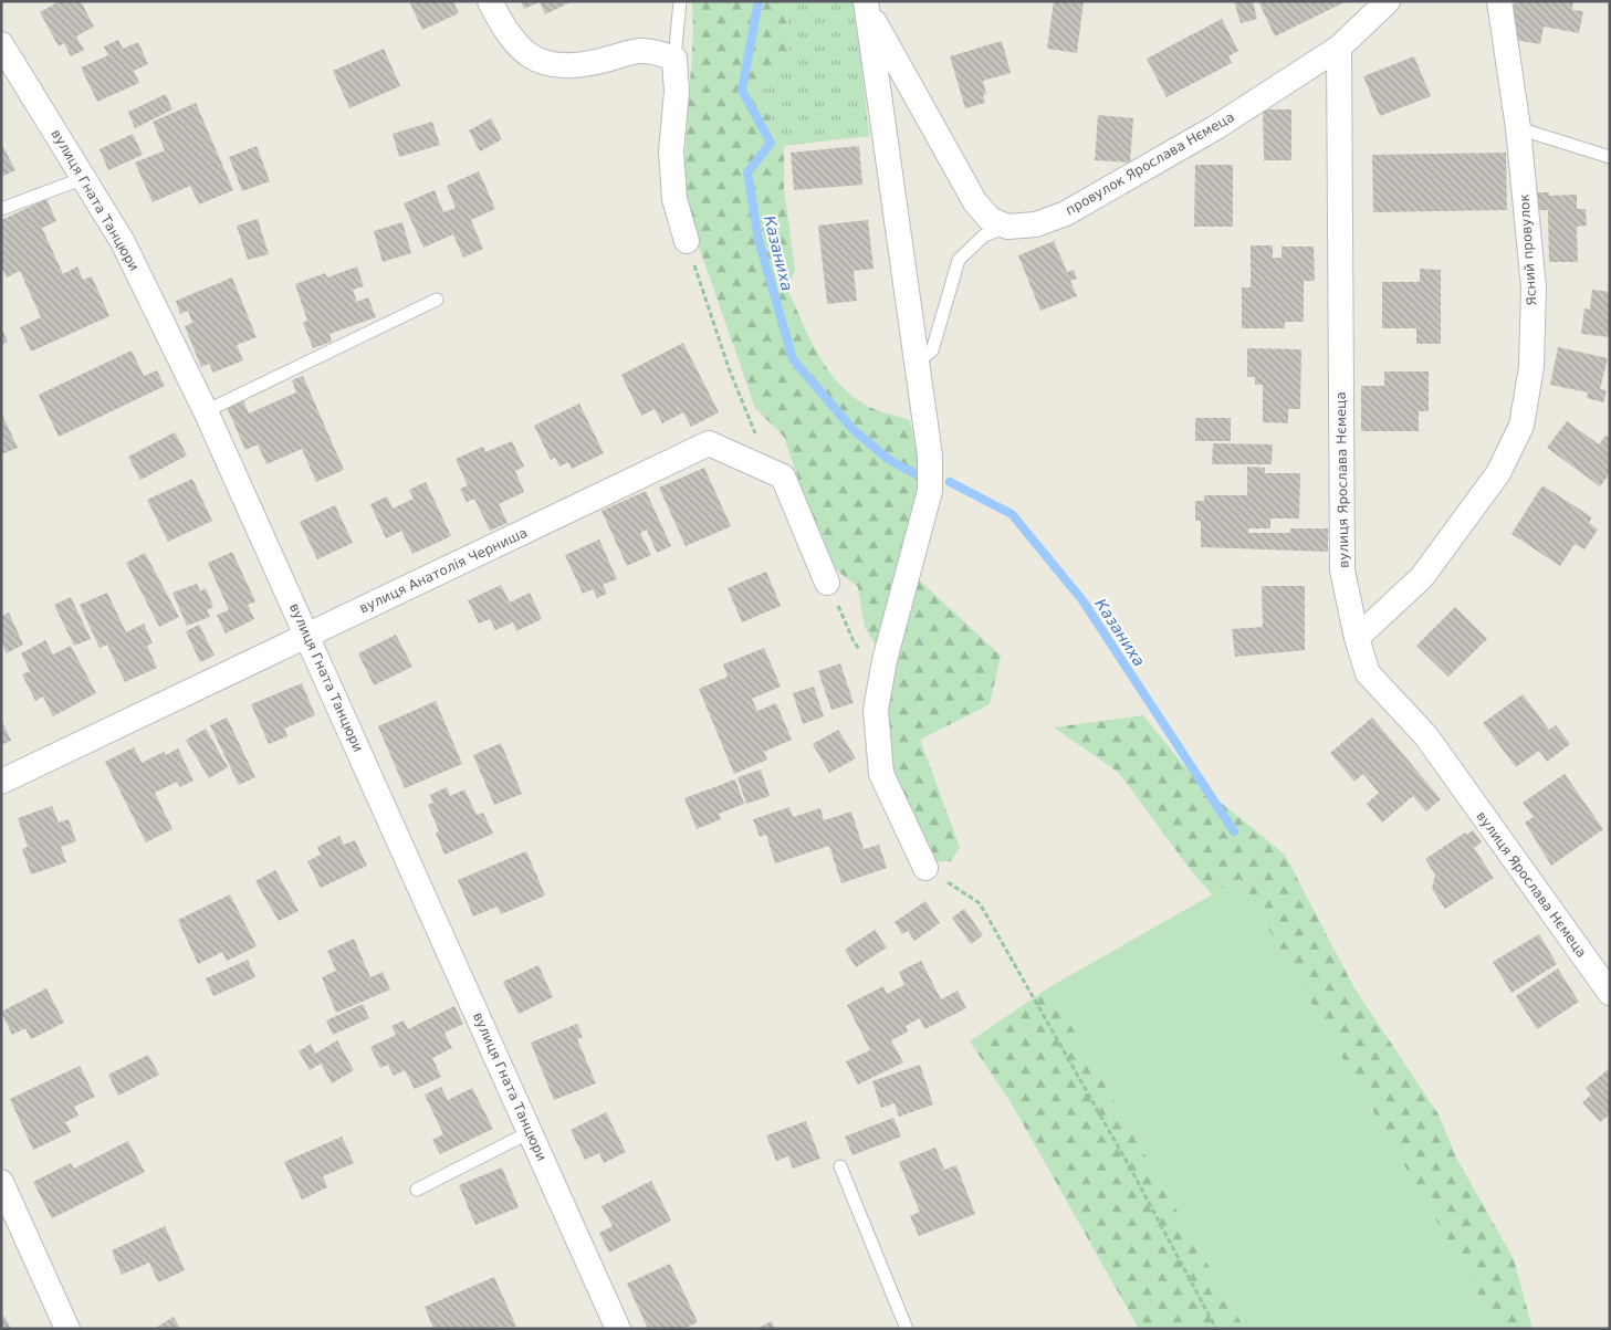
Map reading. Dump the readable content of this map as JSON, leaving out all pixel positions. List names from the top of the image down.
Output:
{
  "streets": {
    "street": [
      "провулок Ярослава Нємеца",
      "вулиця Гната Танцюри",
      "Ясний провулок",
      "вулиця Ярослава Нємеца",
      "вулиця Анатолія Черниша"
    ]
  },
  "crossings": [
    ["провулок Ярослава Нємеца", "вулиця Ярослава Нємеца"],
    ["вулиця Гната Танцюри", "вулиця Анатолія Черниша"],
    ["Ясний провулок", "вулиця Ярослава Нємеца"]
  ],
  "water": ["Казаниха"]
}
